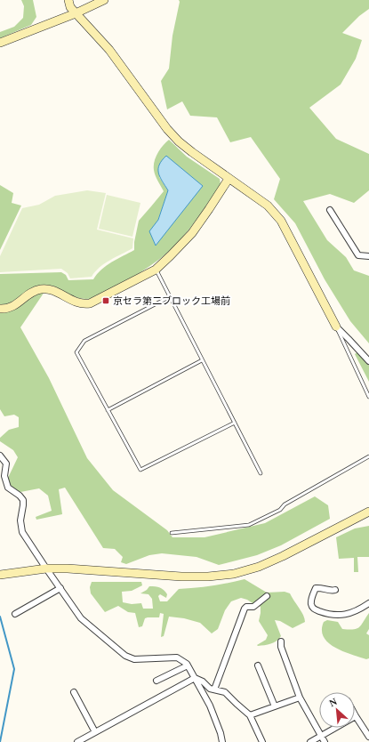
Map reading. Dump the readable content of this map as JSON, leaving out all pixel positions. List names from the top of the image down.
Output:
{
  "places": {
    "transit": ["京セラ第二ブロック工場前"]
  },
  "north": "top left"
}
